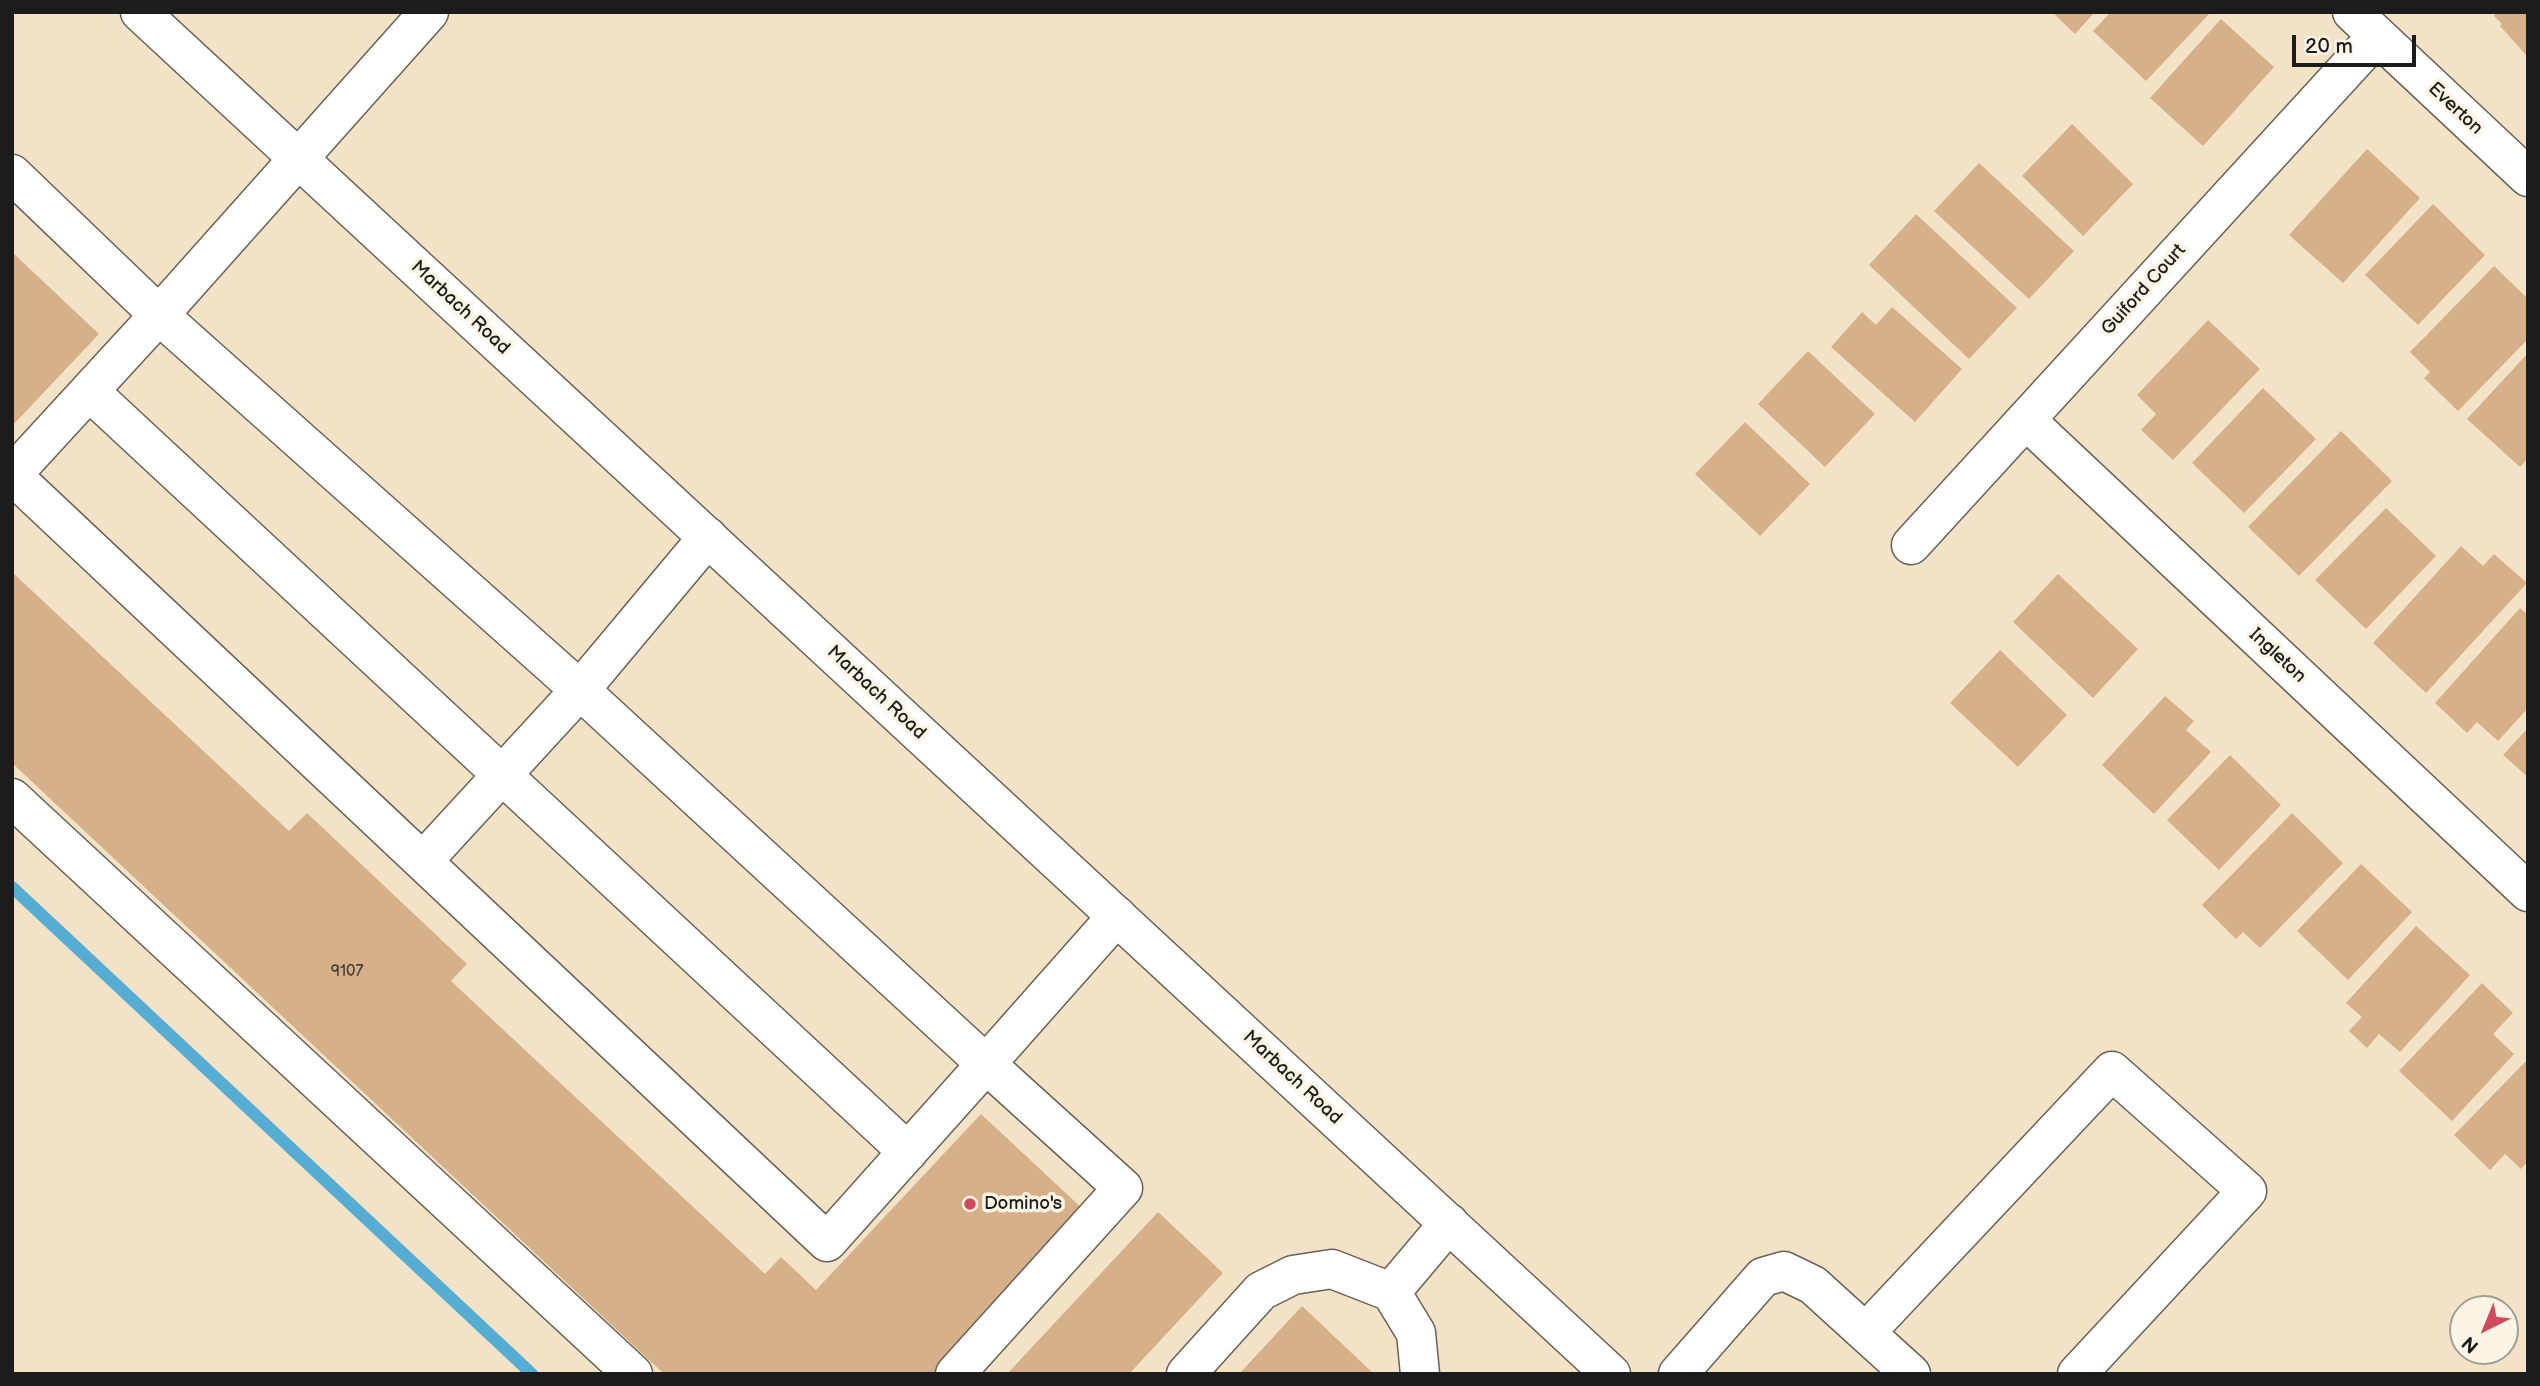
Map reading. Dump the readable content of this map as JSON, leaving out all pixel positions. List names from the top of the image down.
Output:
{
  "streets": {
    "main road": [
      "Everton",
      "Guiford Court",
      "Marbach Road",
      "Ingleton"
    ]
  },
  "crossings": [
    ["Everton", "Guiford Court"],
    ["Guiford Court", "Ingleton"]
  ],
  "places": ["Domino's"],
  "house_numbers": ["9107"],
  "scale_bar": "20 m",
  "north": "bottom left"
}
